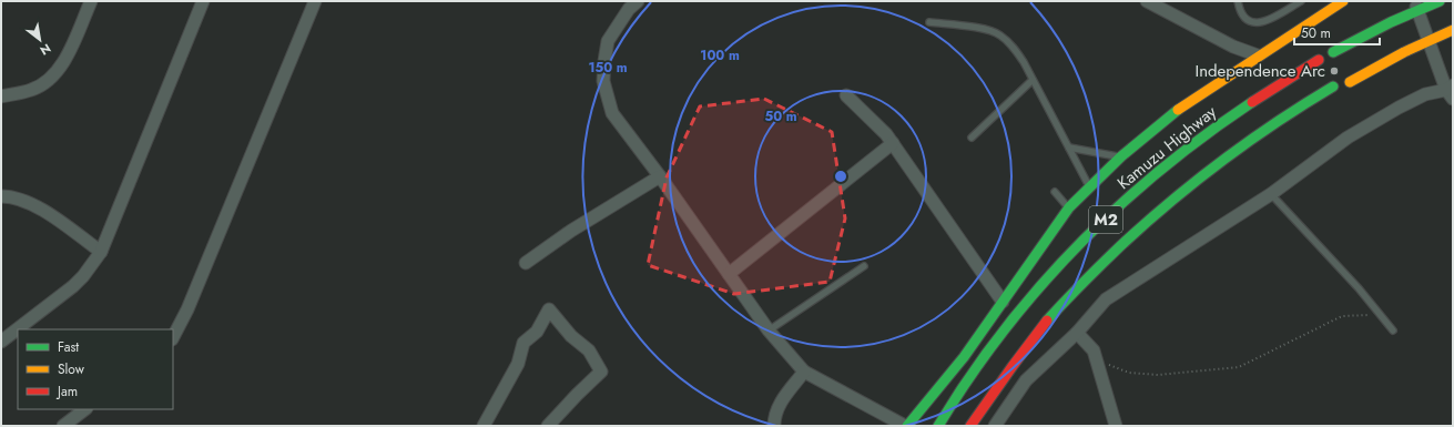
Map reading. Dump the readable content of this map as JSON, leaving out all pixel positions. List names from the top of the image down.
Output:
{
  "streets": {
    "main road": ["Kamuzu Highway", "M2"]
  },
  "places": ["Independence Arc"],
  "legend": ["Fast", "Slow", "Jam"],
  "scale_bar": "50 m",
  "north": "bottom right",
  "rings": ["100 m", "150 m", "50 m"]
}
